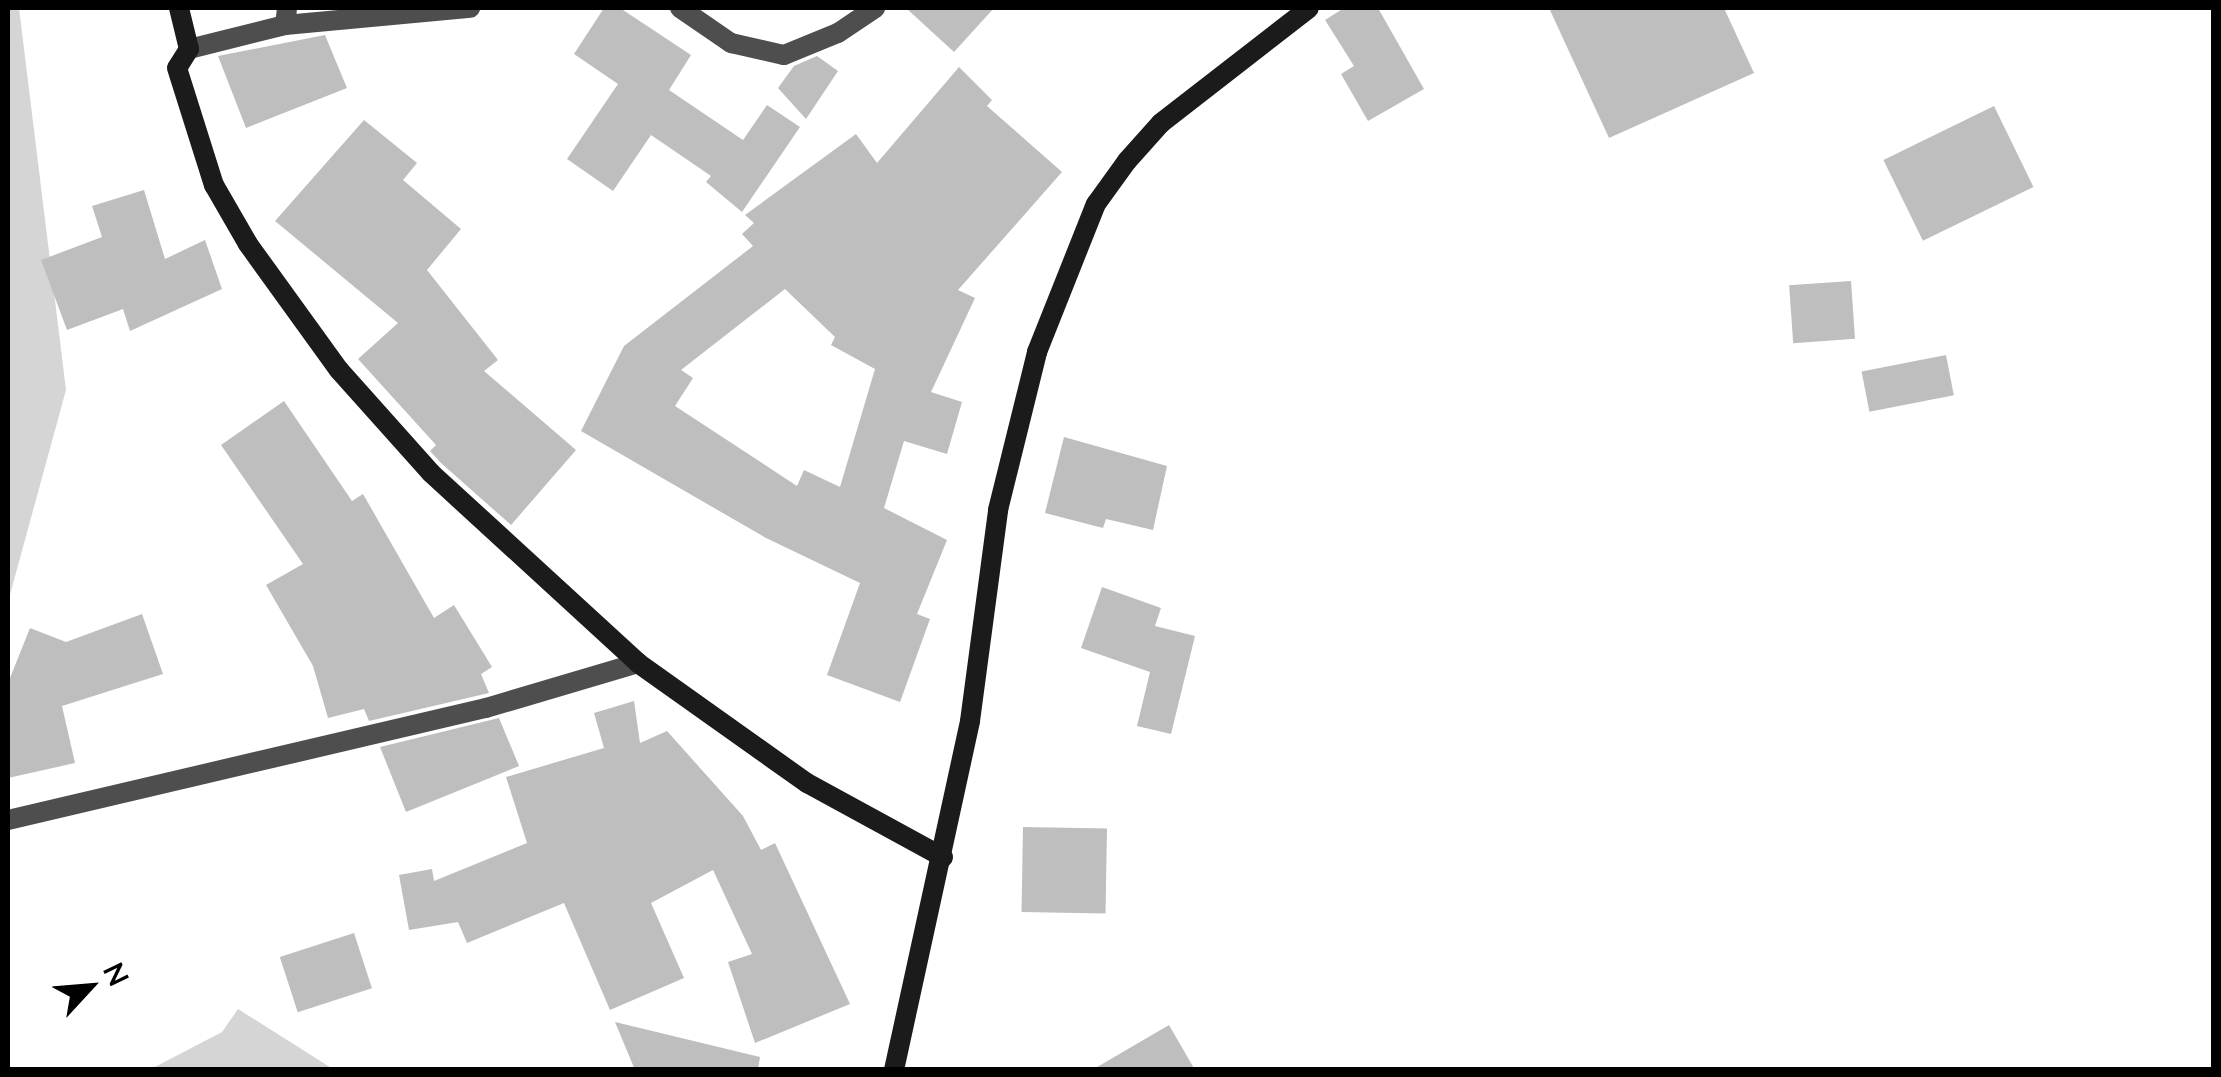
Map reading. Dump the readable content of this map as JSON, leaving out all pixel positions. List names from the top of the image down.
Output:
{
  "north": "top right"
}
